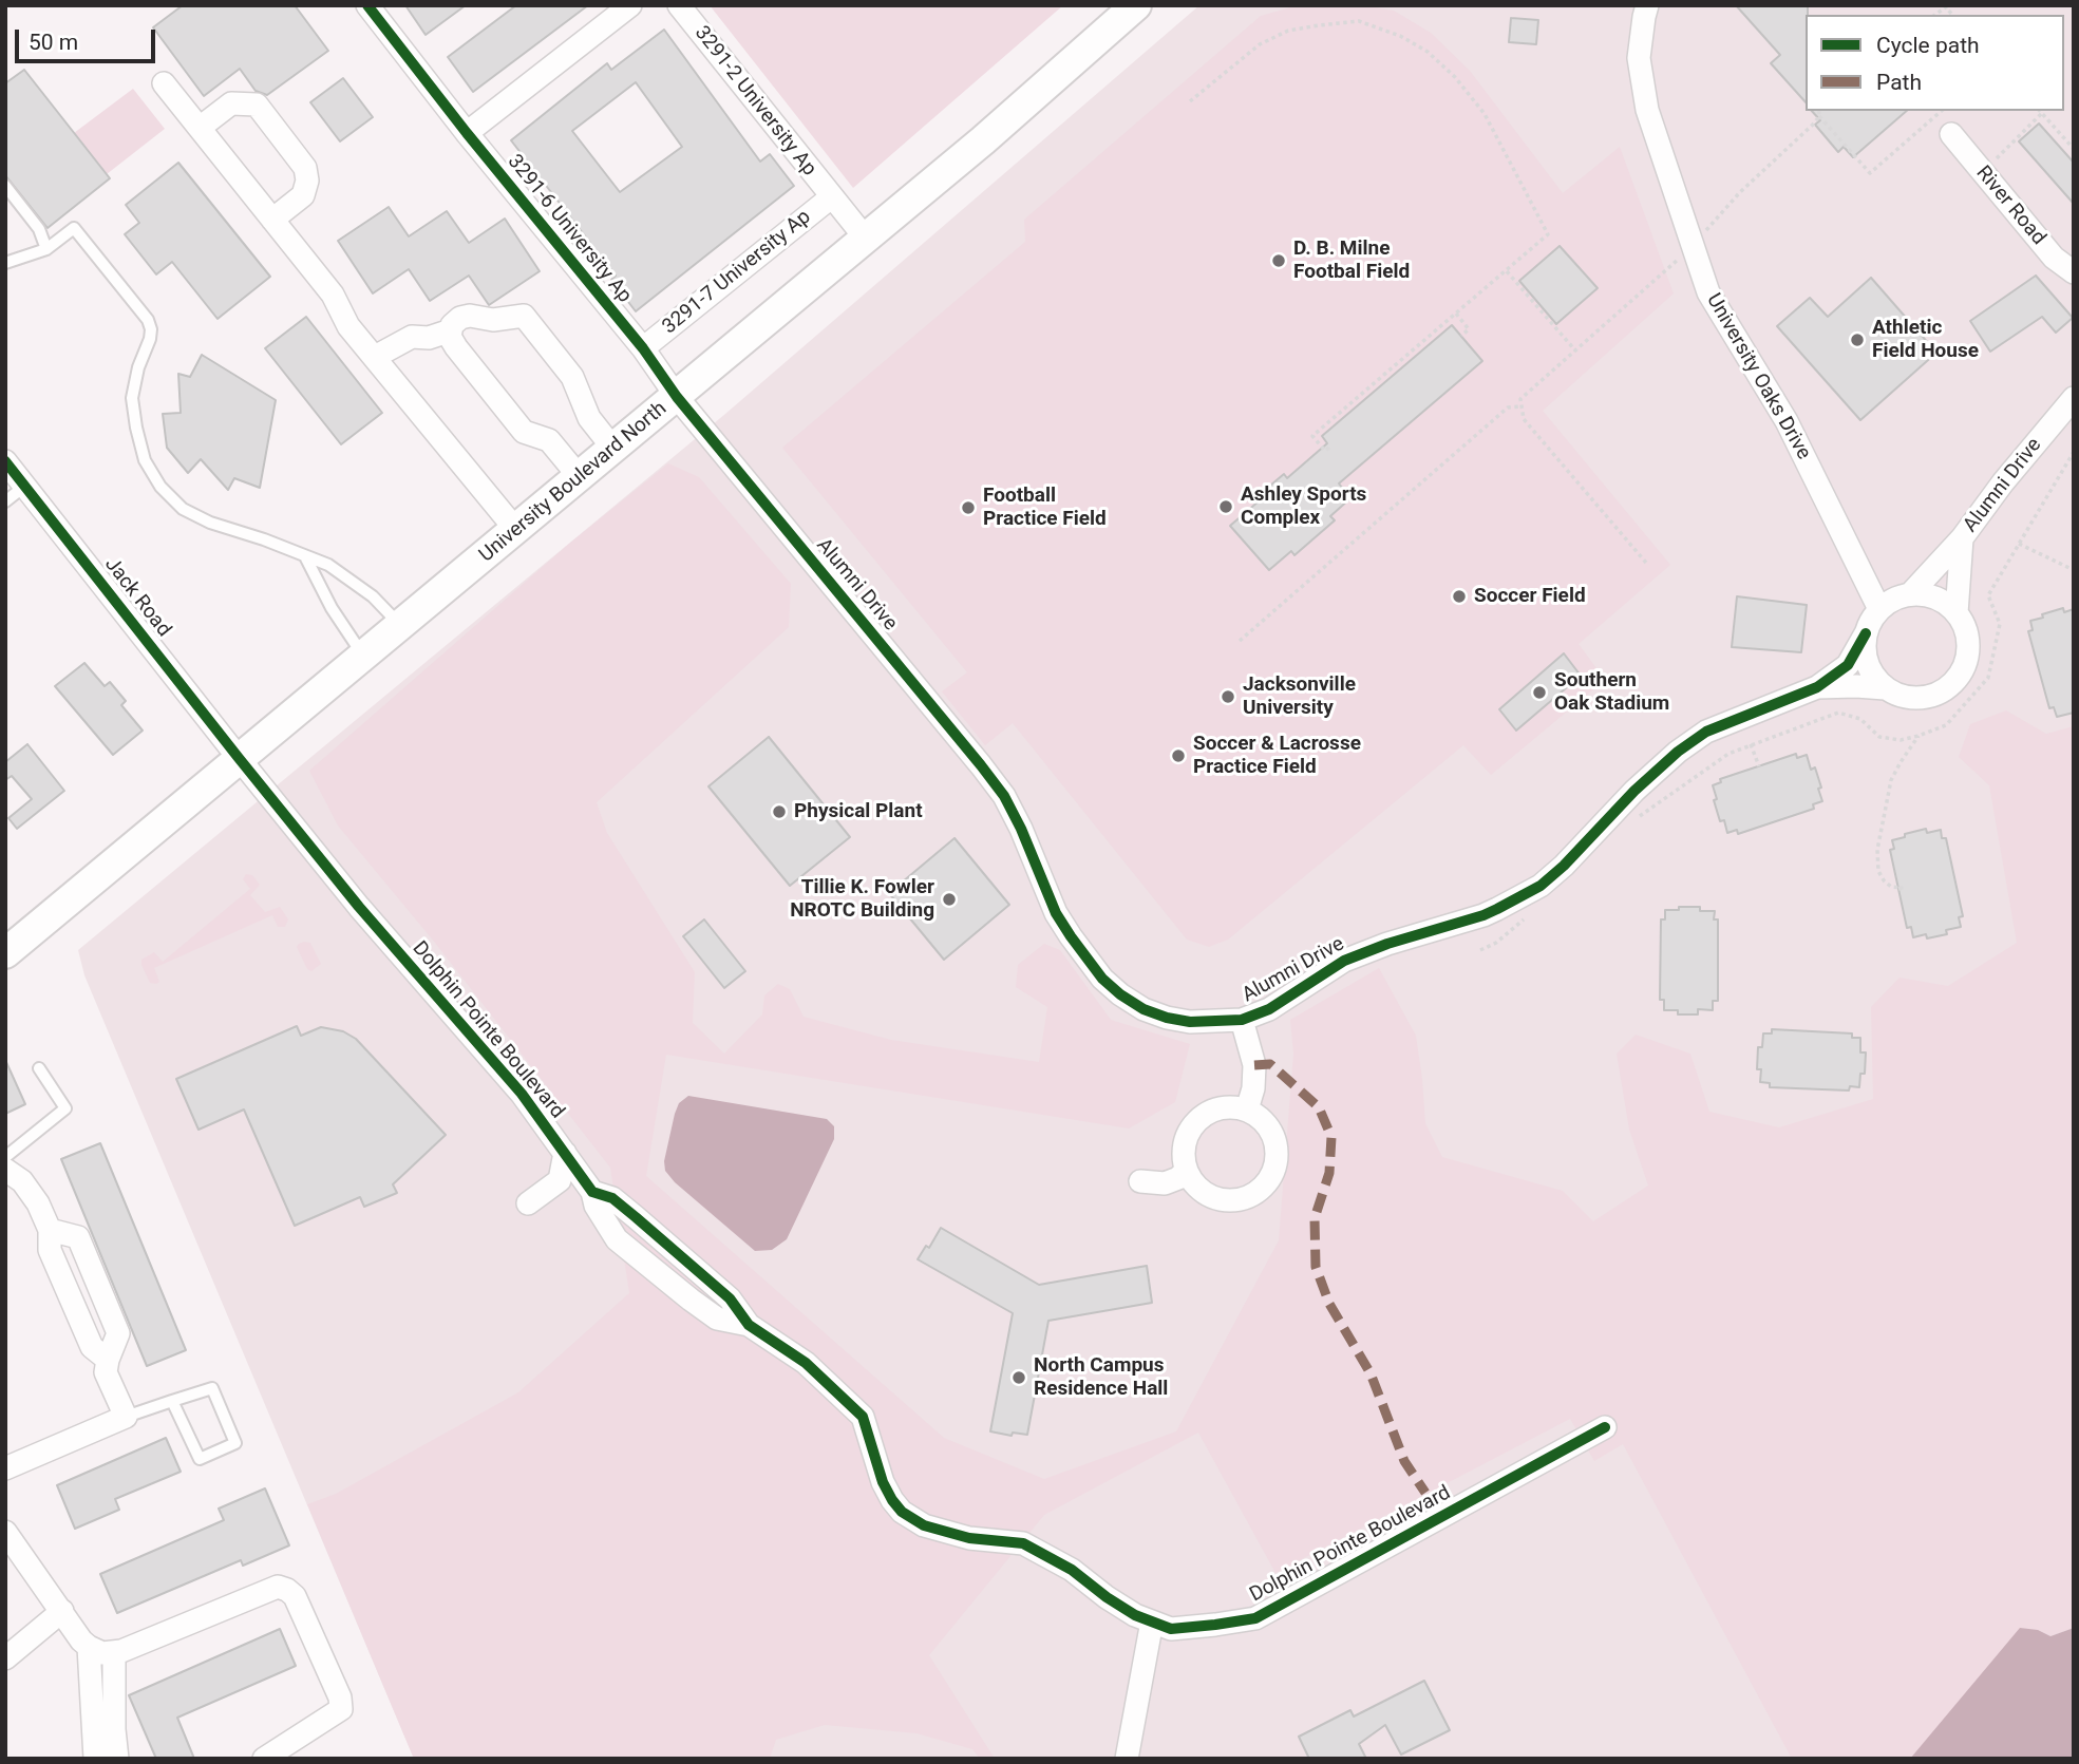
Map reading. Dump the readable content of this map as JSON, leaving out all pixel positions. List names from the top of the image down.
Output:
{
  "streets": {
    "main road": ["University Boulevard North"],
    "street": [
      "3291-2 University Ap",
      "River Road",
      "3291-6 University Ap",
      "3291-7 University Ap",
      "University Oaks Drive",
      "Alumni Drive",
      "Jack Road",
      "Dolphin Pointe Boulevard"
    ]
  },
  "crossings": [
    ["3291-2 University Ap", "3291-7 University Ap"],
    ["3291-2 University Ap", "University Boulevard North"],
    ["3291-6 University Ap", "3291-7 University Ap"],
    ["3291-6 University Ap", "University Boulevard North"],
    ["3291-6 University Ap", "Alumni Drive"],
    ["University Oaks Drive", "Alumni Drive"],
    ["University Boulevard North", "Alumni Drive"],
    ["University Boulevard North", "Jack Road"],
    ["University Boulevard North", "Dolphin Pointe Boulevard"],
    ["Jack Road", "Dolphin Pointe Boulevard"]
  ],
  "places": [
    "D. B. Milne Footbal Field",
    "Athletic Field House",
    "Ashley Sports Complex",
    "Football Practice Field",
    "Soccer Field",
    "Southern Oak Stadium",
    "Jacksonville University",
    "Soccer & Lacrosse Practice Field",
    "Physical Plant",
    "Tillie K. Fowler NROTC Building",
    "North Campus Residence Hall"
  ],
  "legend": ["Cycle path", "Path"],
  "scale_bar": "50 m"
}
